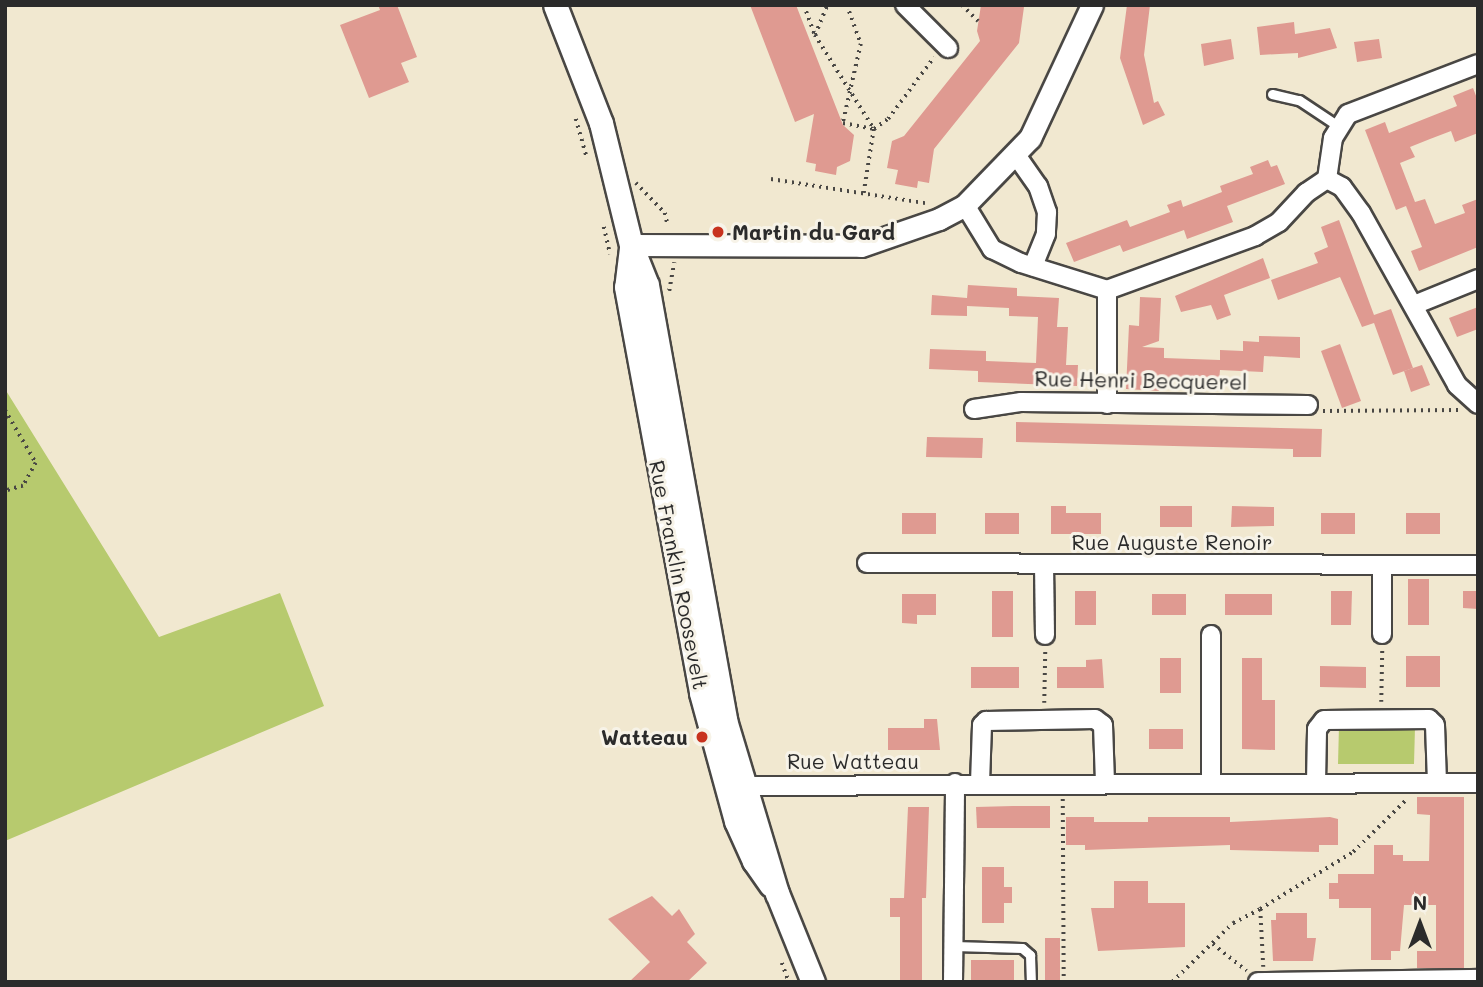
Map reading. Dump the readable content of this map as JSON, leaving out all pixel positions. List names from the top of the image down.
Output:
{
  "streets": {
    "main road": ["Rue Franklin Roosevelt"],
    "street": ["Rue Henri Becquerel", "Rue Auguste Renoir", "Rue Watteau"]
  },
  "crossings": [
    ["Rue Franklin Roosevelt", "Rue Watteau"]
  ],
  "places": ["Martin du Gard", "Watteau"],
  "north": "top"
}
